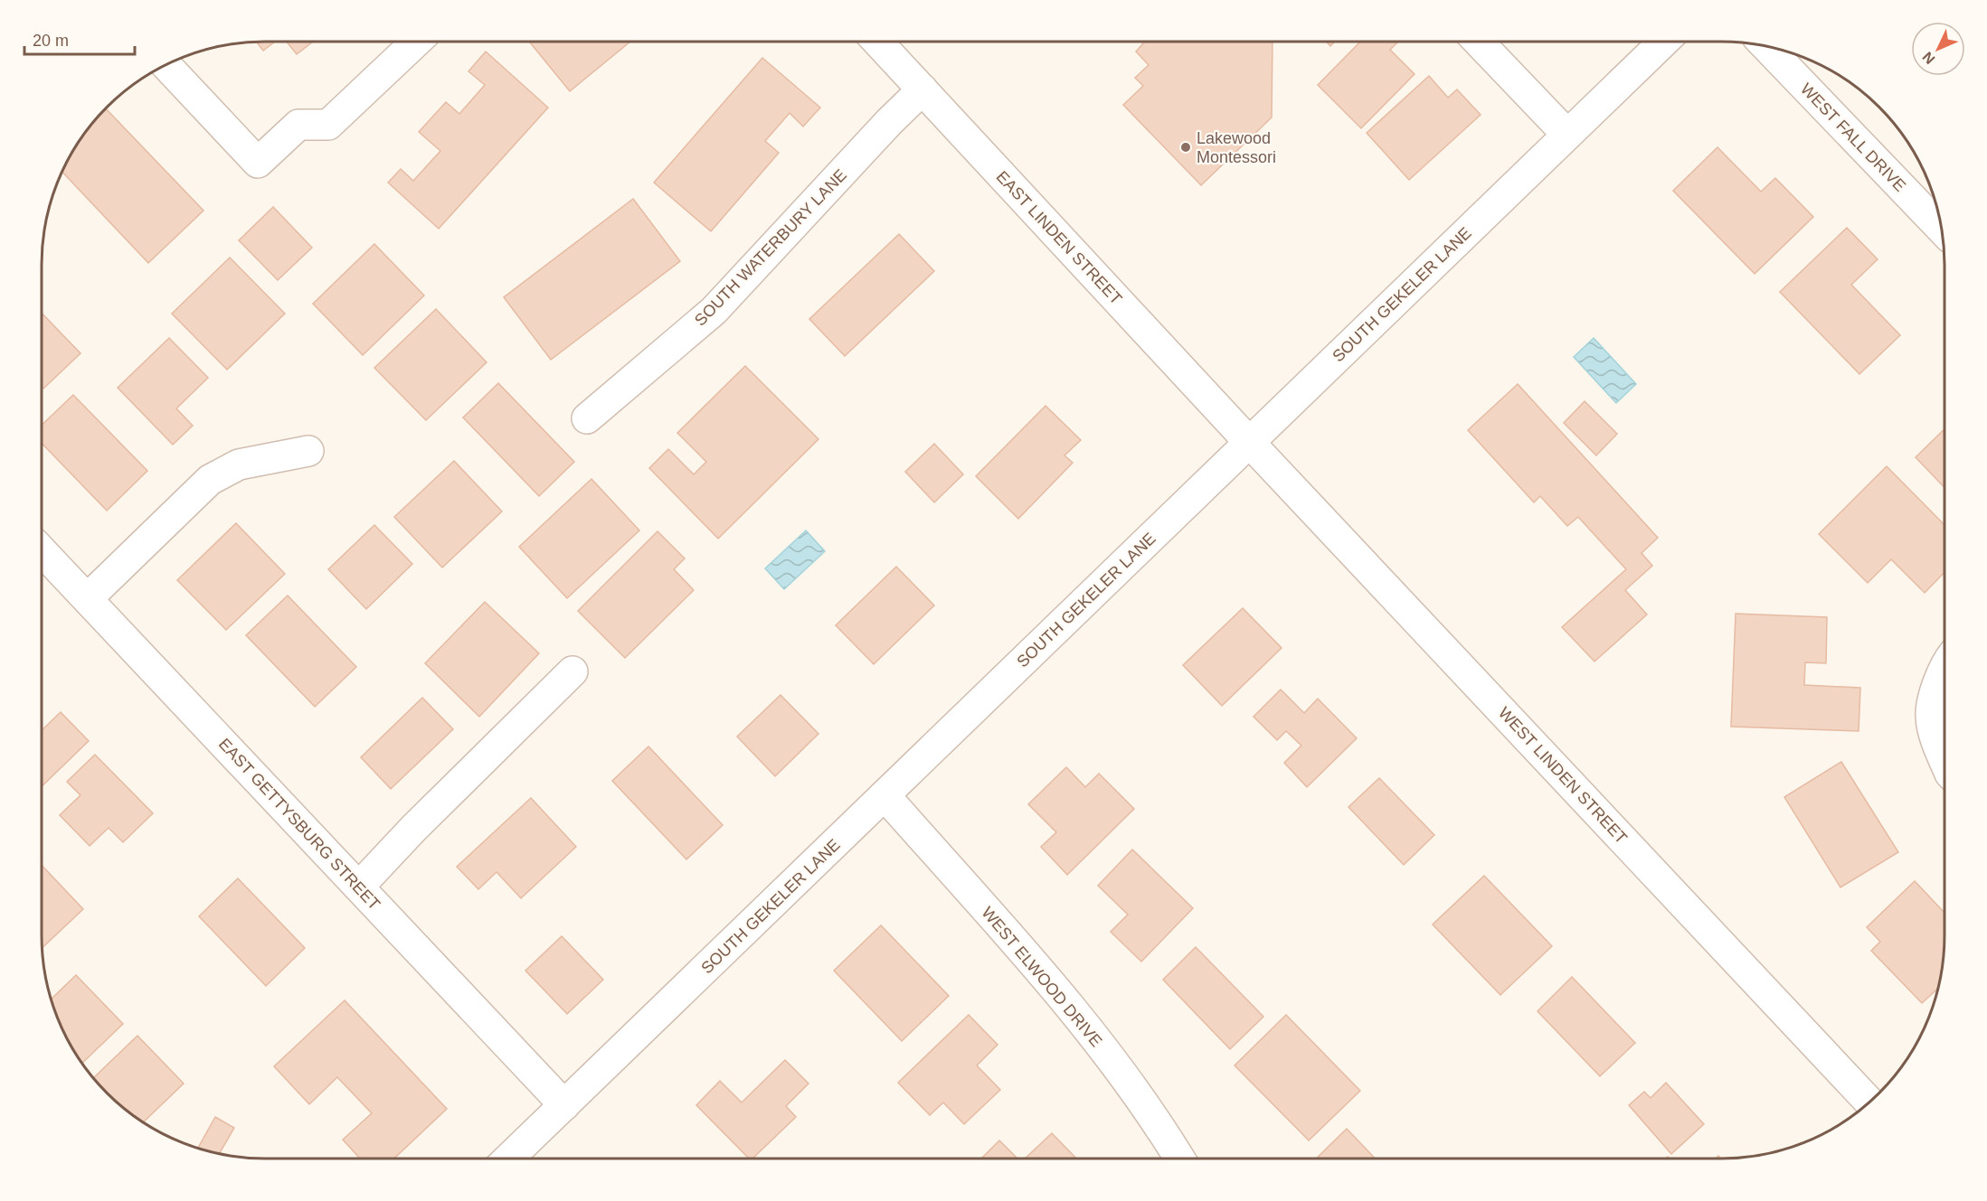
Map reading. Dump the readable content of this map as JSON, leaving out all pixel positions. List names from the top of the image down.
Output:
{
  "streets": {
    "street": [
      "WEST FALL DRIVE",
      "EAST LINDEN STREET",
      "SOUTH WATERBURY LANE",
      "SOUTH GEKELER LANE",
      "WEST LINDEN STREET",
      "EAST GETTYSBURG STREET",
      "WEST ELWOOD DRIVE"
    ]
  },
  "crossings": [
    ["EAST LINDEN STREET", "SOUTH WATERBURY LANE"],
    ["EAST LINDEN STREET", "SOUTH GEKELER LANE"],
    ["EAST LINDEN STREET", "WEST LINDEN STREET"],
    ["SOUTH GEKELER LANE", "WEST LINDEN STREET"],
    ["SOUTH GEKELER LANE", "EAST GETTYSBURG STREET"],
    ["SOUTH GEKELER LANE", "WEST ELWOOD DRIVE"]
  ],
  "places": ["Lakewood Montessori"],
  "scale_bar": "20 m",
  "north": "bottom left"
}
